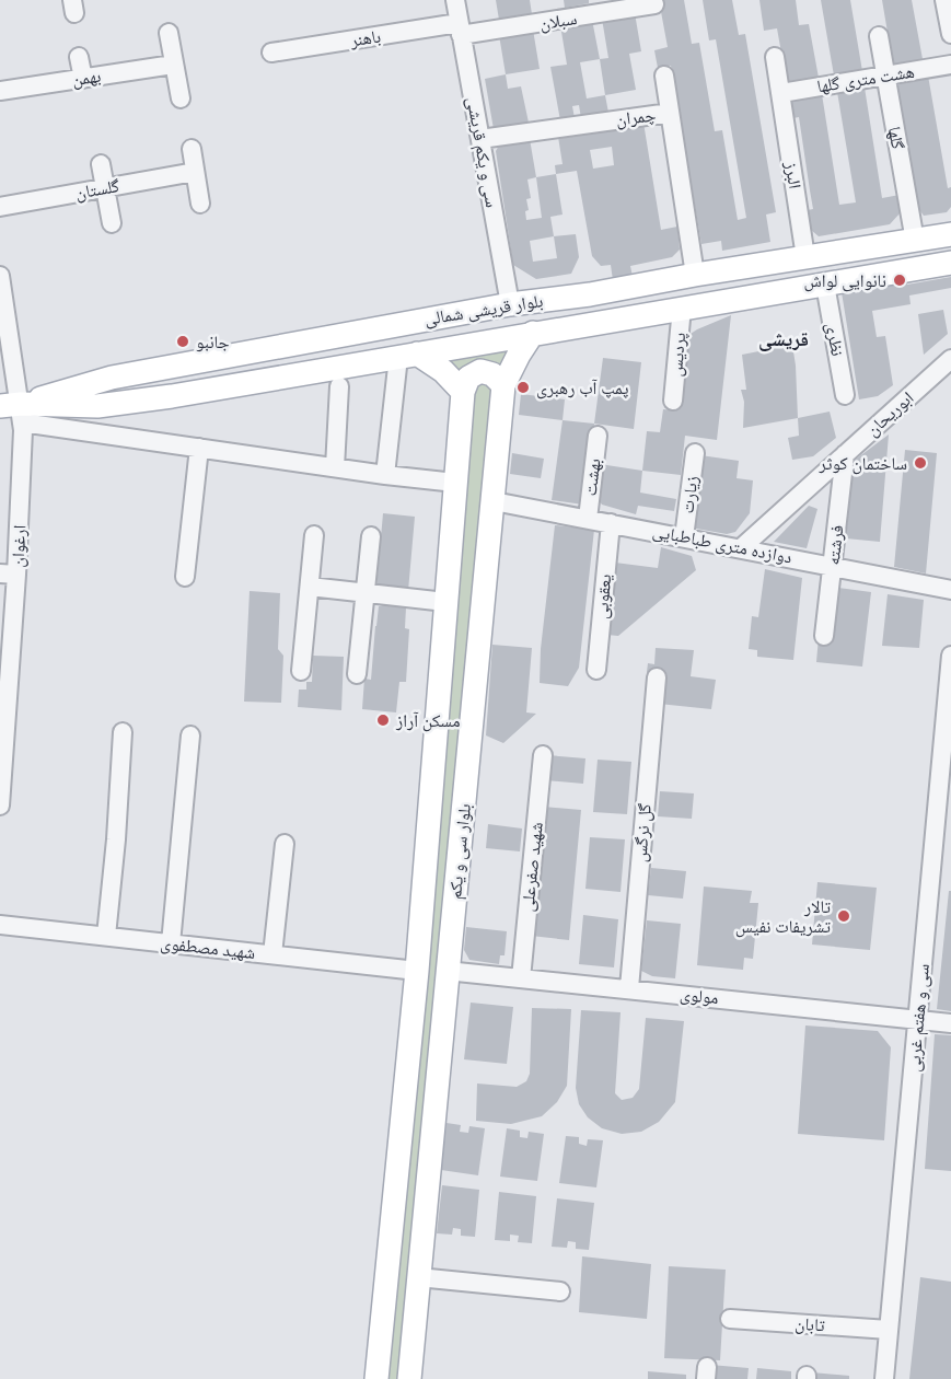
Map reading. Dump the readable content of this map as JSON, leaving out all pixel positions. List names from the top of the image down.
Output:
{
  "streets": {
    "main road": ["بلوار قریشی شمالی", "بلوار سی و یکم"],
    "street": [
      "سبلان",
      "باهنر",
      "بهمن",
      "هشت متری گلها",
      "چمران",
      "گلها",
      "سی و یکم قریشی",
      "البرز",
      "گلستان",
      "نظری",
      "پردیس",
      "ابوریحان",
      "بهشت",
      "زیارت",
      "دوازده متری طباطبایی",
      "فرشته",
      "ارغوان",
      "یعقوبی",
      "گل نرگس",
      "شهید صفرعلی",
      "شهید مصطفوی",
      "مولوی",
      "سی و هفتم غربی",
      "تابان"
    ]
  },
  "crossings": [
    ["سبلان", "باهنر"],
    ["سبلان", "سی و یکم قریشی"],
    ["باهنر", "سی و یکم قریشی"],
    ["هشت متری گلها", "گلها"],
    ["هشت متری گلها", "البرز"],
    ["چمران", "سی و یکم قریشی"],
    ["چمران", "بلوار قریشی شمالی"],
    ["گلها", "بلوار قریشی شمالی"],
    ["سی و یکم قریشی", "بلوار قریشی شمالی"],
    ["البرز", "بلوار قریشی شمالی"],
    ["بلوار قریشی شمالی", "نظری"],
    ["بلوار قریشی شمالی", "پردیس"],
    ["بلوار قریشی شمالی", "ارغوان"],
    ["بلوار قریشی شمالی", "بلوار سی و یکم"],
    ["ابوریحان", "دوازده متری طباطبایی"],
    ["ابوریحان", "فرشته"],
    ["بهشت", "دوازده متری طباطبایی"],
    ["زیارت", "دوازده متری طباطبایی"],
    ["دوازده متری طباطبایی", "فرشته"],
    ["دوازده متری طباطبایی", "یعقوبی"],
    ["دوازده متری طباطبایی", "بلوار سی و یکم"],
    ["گل نرگس", "مولوی"],
    ["بلوار سی و یکم", "شهید مصطفوی"],
    ["بلوار سی و یکم", "مولوی"],
    ["شهید صفرعلی", "مولوی"],
    ["مولوی", "سی و هفتم غربی"],
    ["سی و هفتم غربی", "تابان"]
  ],
  "districts": ["قریشی"],
  "places": [
    "نانوایی لواش",
    "جانبو",
    "پمپ آب رهبری",
    "ساختمان کوثر",
    "مسکن آراز",
    "تالار تشریفات نفیس"
  ]
}
